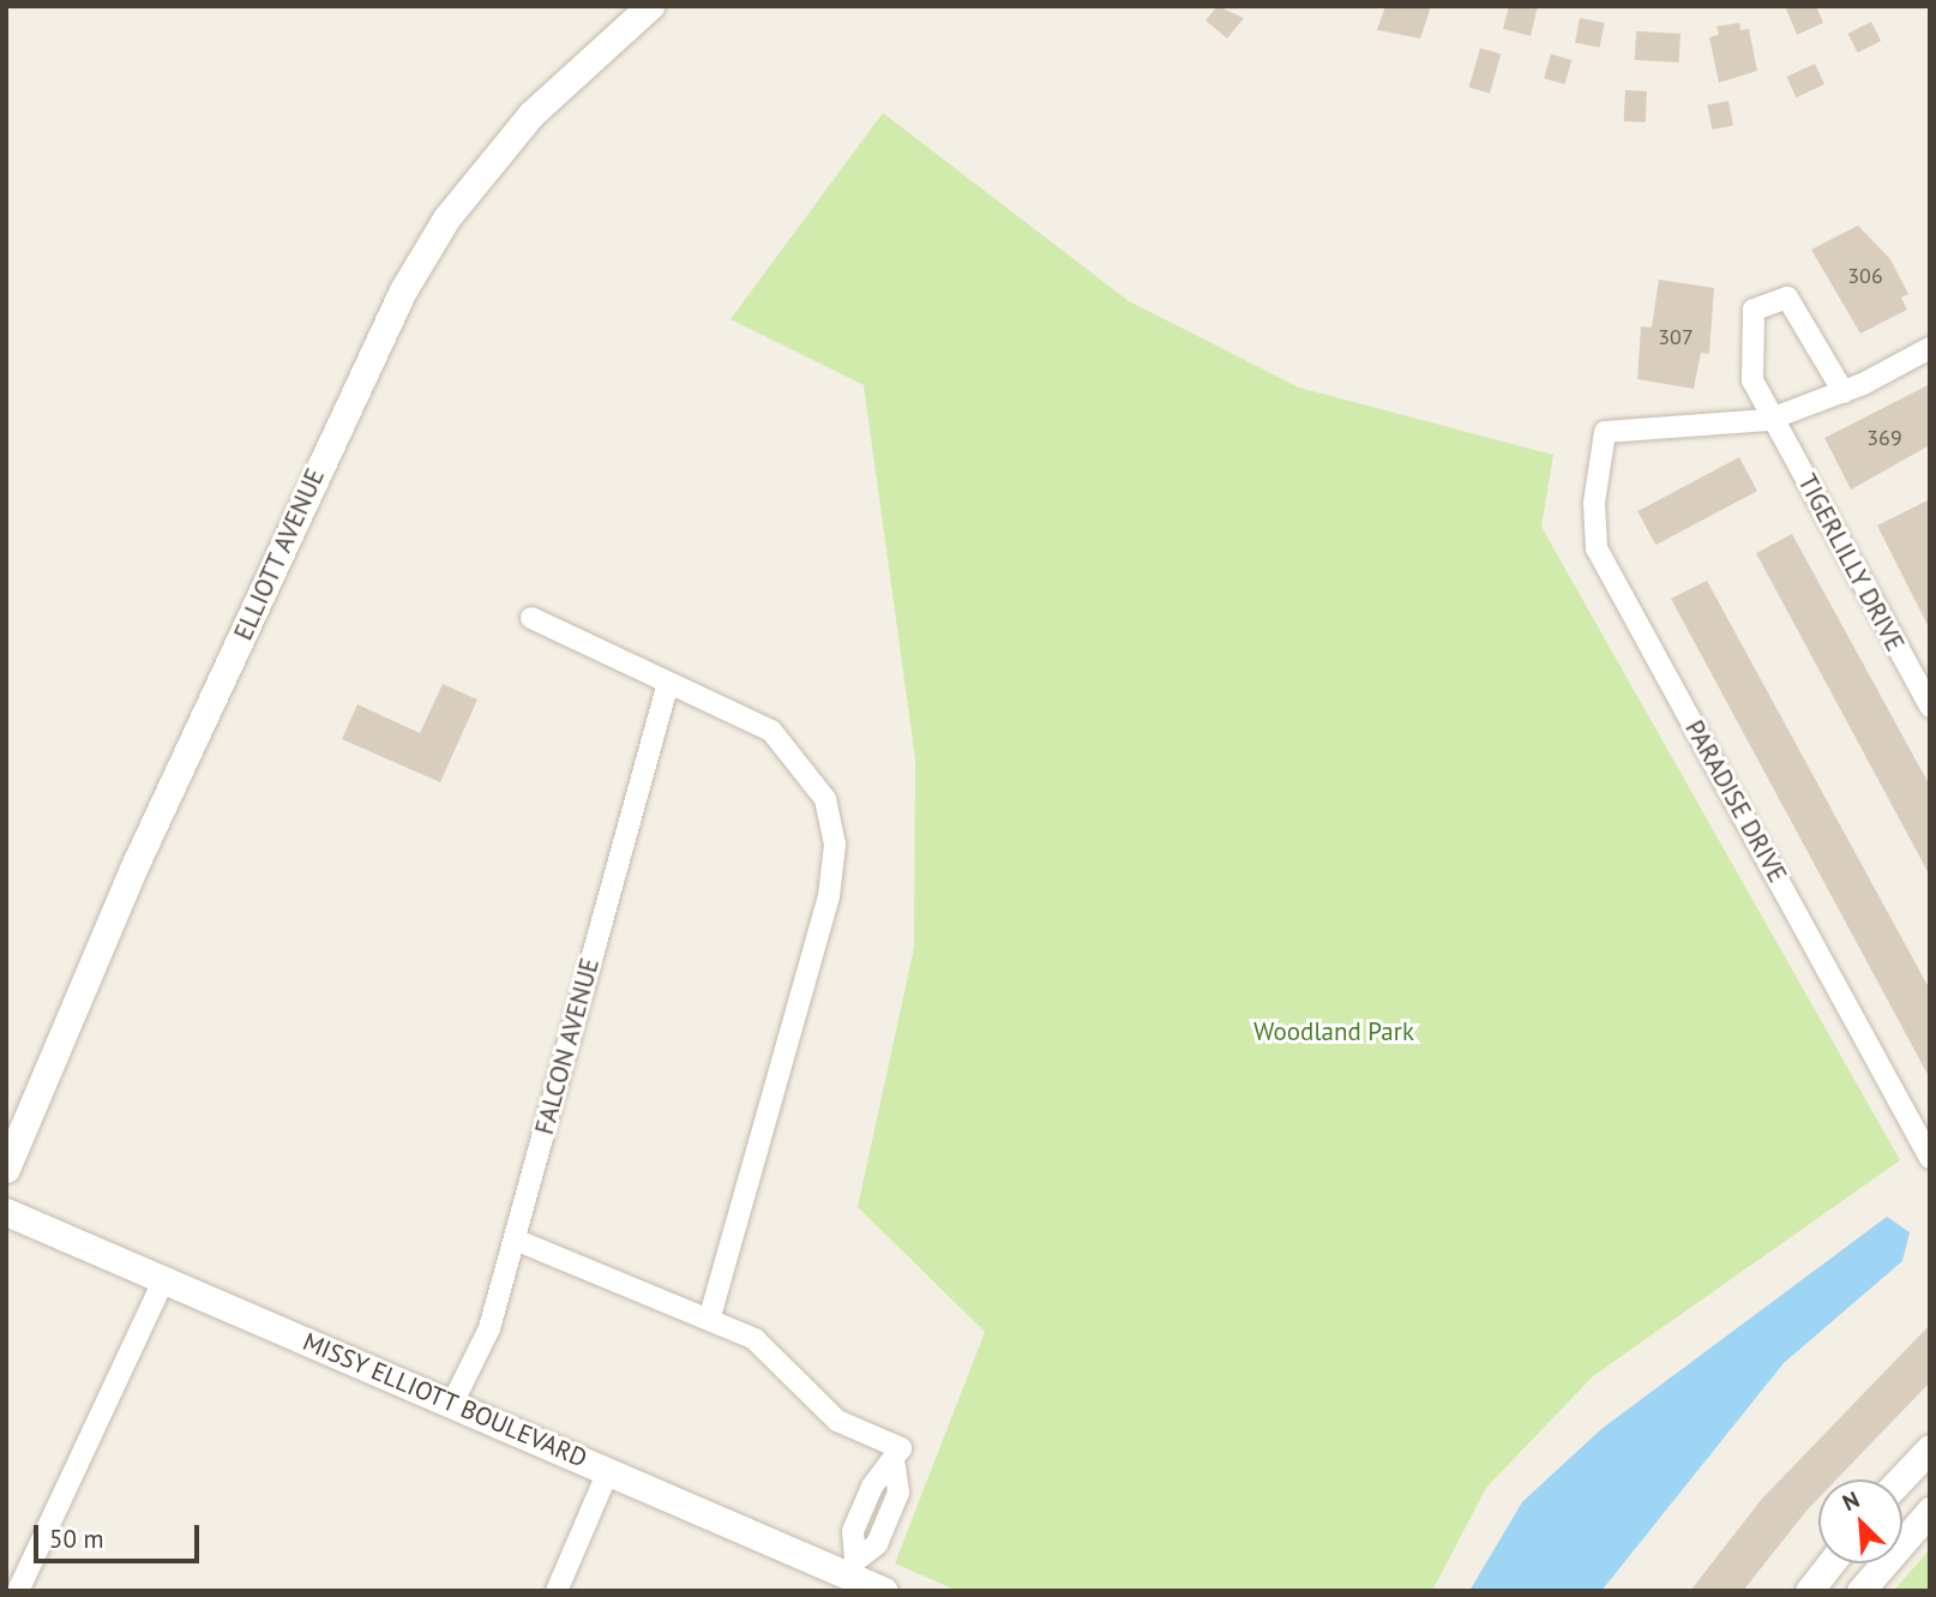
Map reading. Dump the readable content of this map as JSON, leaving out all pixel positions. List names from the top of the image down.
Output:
{
  "streets": {
    "street": [
      "ELLIOTT AVENUE",
      "TIGERLILLY DRIVE",
      "PARADISE DRIVE",
      "FALCON AVENUE",
      "MISSY ELLIOTT BOULEVARD"
    ]
  },
  "crossings": [
    ["TIGERLILLY DRIVE", "PARADISE DRIVE"],
    ["FALCON AVENUE", "MISSY ELLIOTT BOULEVARD"]
  ],
  "parks": ["Woodland Park"],
  "house_numbers": ["306", "307", "369"],
  "scale_bar": "50 m",
  "north": "top left"
}
